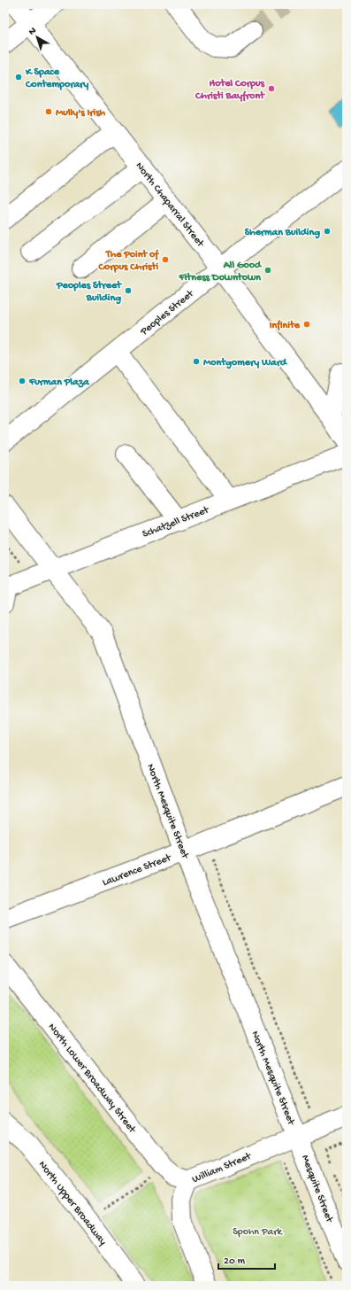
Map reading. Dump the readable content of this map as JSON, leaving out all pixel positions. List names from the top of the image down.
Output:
{
  "streets": {
    "street": [
      "North Chaparral Street",
      "Peoples Street",
      "Schatzell Street",
      "North Mesquite Street",
      "Lawrence Street",
      "North Lower Broadway Street",
      "William Street",
      "Mesquite Street",
      "North Upper Broadway"
    ]
  },
  "crossings": [
    ["North Chaparral Street", "Peoples Street"],
    ["Schatzell Street", "North Mesquite Street"],
    ["North Mesquite Street", "Lawrence Street"],
    ["North Mesquite Street", "William Street"],
    ["North Mesquite Street", "Mesquite Street"],
    ["North Lower Broadway Street", "William Street"],
    ["William Street", "Mesquite Street"]
  ],
  "parks": ["Spohn Park"],
  "places": [
    "K Space Contemporary",
    "Hotel Corpus Christi Bayfront",
    "Mully's Irish",
    "Sherman Building",
    "The Point of Corpus Christi",
    "All Good Fitness Downtown",
    "Peoples Street Building",
    "Infinite",
    "Montgomery Ward",
    "Furman Plaza"
  ],
  "scale_bar": "20 m",
  "north": "top left"
}
